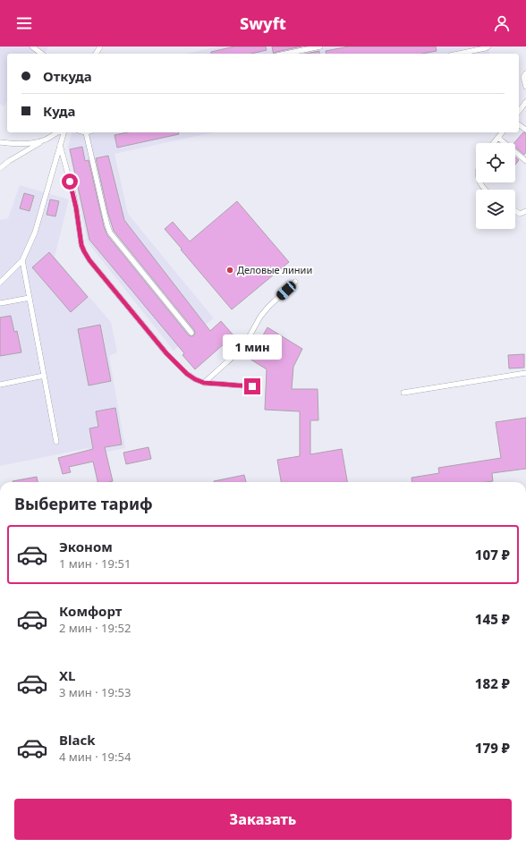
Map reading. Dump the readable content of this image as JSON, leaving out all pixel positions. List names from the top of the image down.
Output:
{
  "places": ["Деловые линии"],
  "page": {
    "header": "Swyft",
    "banner": ["Откуда", "Куда"],
    "bubble": "1 мин",
    "heading": "Выберите тариф",
    "list": [
      {
        "name": "Эконом",
        "note": "1 мин · 19:51",
        "value": "107 ₽"
      },
      {
        "name": "Комфорт",
        "note": "2 мин · 19:52",
        "value": "145 ₽"
      },
      {
        "name": "XL",
        "note": "3 мин · 19:53",
        "value": "182 ₽"
      },
      {
        "name": "Black",
        "note": "4 мин · 19:54",
        "value": "179 ₽"
      }
    ],
    "buttons": "Заказать"
  }
}
